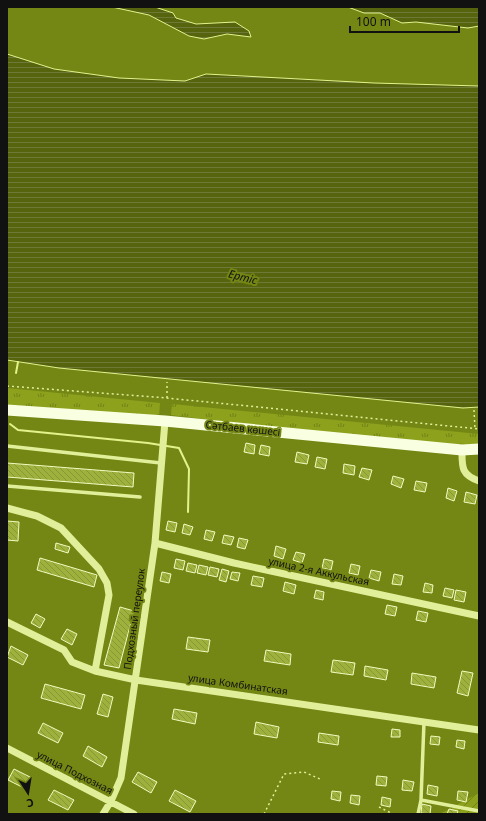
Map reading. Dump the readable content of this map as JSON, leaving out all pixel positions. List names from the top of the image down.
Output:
{
  "streets": {
    "main road": ["Сәтбаев көшесі"],
    "street": [
      "улица 2-я Аккульская",
      "Подхозный переулок",
      "улица Комбинатская",
      "улица Подхозная"
    ]
  },
  "crossings": [
    ["Сәтбаев көшесі", "Подхозный переулок"],
    ["улица 2-я Аккульская", "Подхозный переулок"],
    ["Подхозный переулок", "улица Комбинатская"],
    ["Подхозный переулок", "улица Подхозная"]
  ],
  "water": ["Ертіс"],
  "scale_bar": "100 m",
  "north": "bottom"
}
